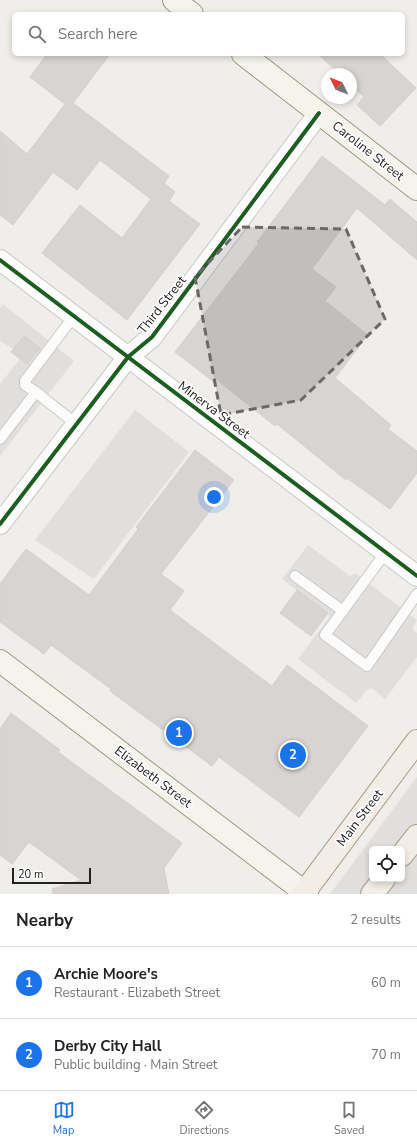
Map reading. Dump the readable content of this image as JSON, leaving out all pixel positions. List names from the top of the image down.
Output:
{
  "streets": {
    "main road": ["Caroline Street", "Elizabeth Street", "Main Street"],
    "street": ["Third Street", "Minerva Street"]
  },
  "crossings": [
    ["Caroline Street", "Third Street"],
    ["Third Street", "Minerva Street"],
    ["Elizabeth Street", "Main Street"]
  ],
  "scale_bar": "20 m",
  "north": "top left",
  "page": {
    "search": "Search here",
    "pins": ["1", "2"],
    "scale": "20 m",
    "heading": ["Nearby", "2 results"],
    "list": [
      {
        "mark": "1",
        "name": "Archie Moore's",
        "note": "Restaurant · Elizabeth Street",
        "value": "60 m"
      },
      {
        "mark": "2",
        "name": "Derby City Hall",
        "note": "Public building · Main Street",
        "value": "70 m"
      }
    ],
    "nav": ["Map", "Directions", "Saved"]
  }
}
